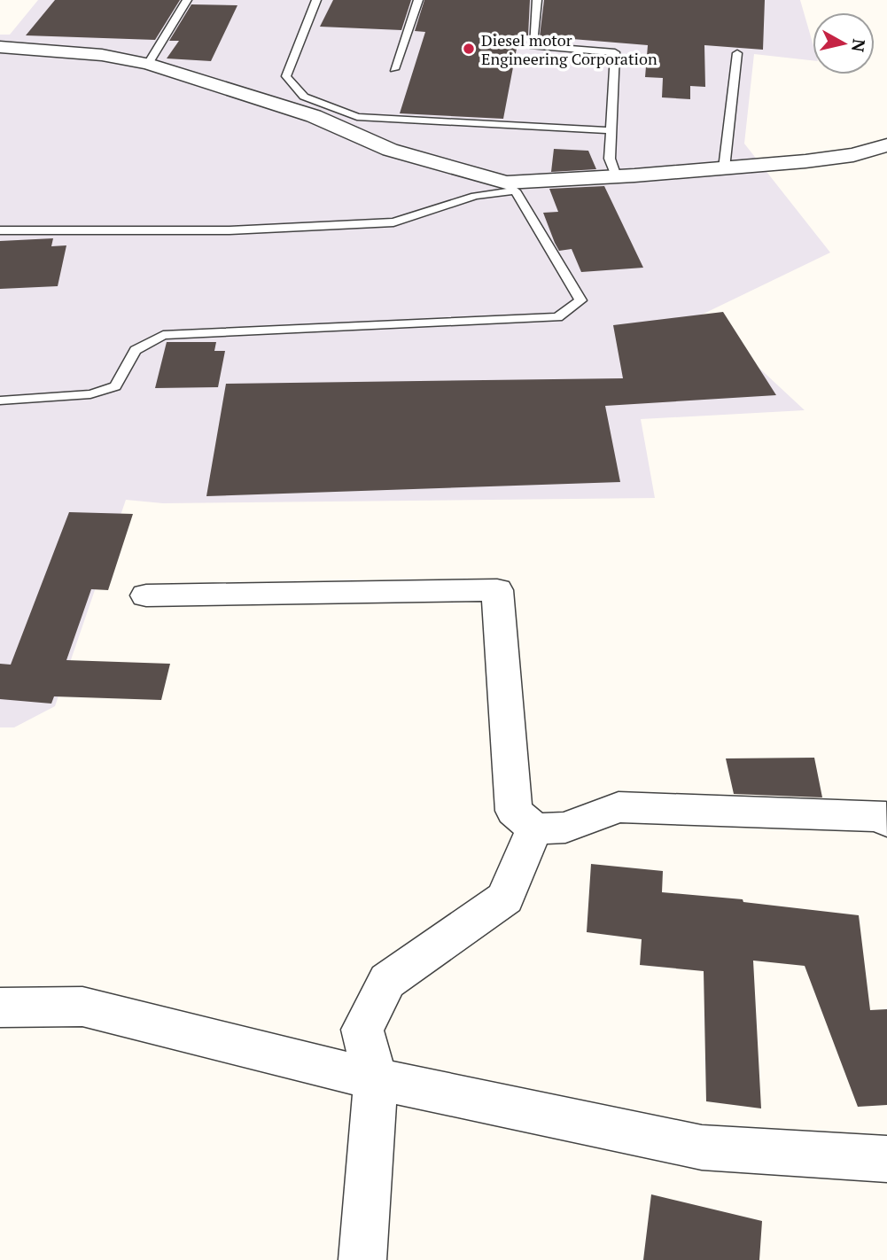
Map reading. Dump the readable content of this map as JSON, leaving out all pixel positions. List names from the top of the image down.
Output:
{
  "places": ["Diesel motor Engineering Corporation"],
  "north": "right"
}
